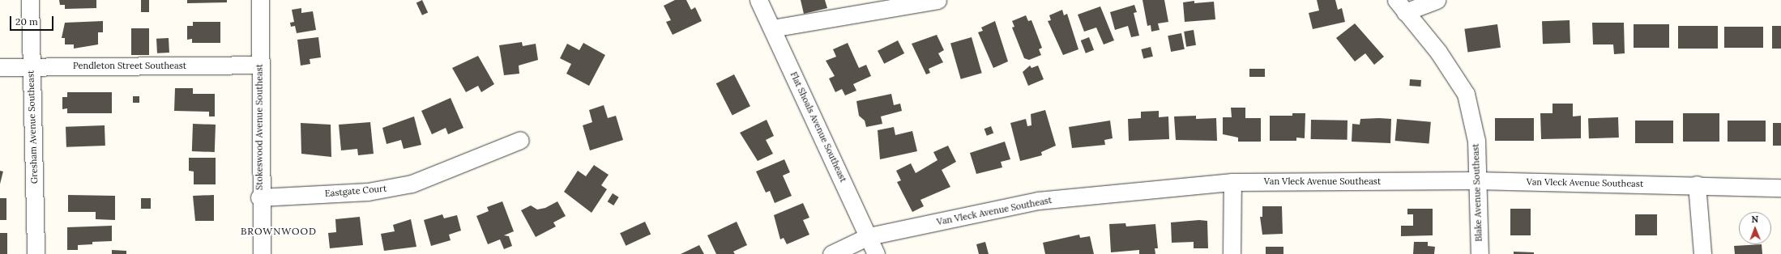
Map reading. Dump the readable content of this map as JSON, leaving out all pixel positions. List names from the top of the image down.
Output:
{
  "streets": {
    "street": [
      "Pendleton Street Southeast",
      "Gresham Avenue Southeast",
      "Stokeswood Avenue Southeast",
      "Flat Shoals Avenue Southeast",
      "Van Vleck Avenue Southeast",
      "Eastgate Court",
      "Blake Avenue Southeast"
    ]
  },
  "crossings": [
    ["Pendleton Street Southeast", "Gresham Avenue Southeast"],
    ["Pendleton Street Southeast", "Stokeswood Avenue Southeast"],
    ["Stokeswood Avenue Southeast", "Eastgate Court"],
    ["Flat Shoals Avenue Southeast", "Van Vleck Avenue Southeast"],
    ["Van Vleck Avenue Southeast", "Blake Avenue Southeast"]
  ],
  "districts": ["BROWNWOOD"],
  "scale_bar": "20 m",
  "north": "top"
}
